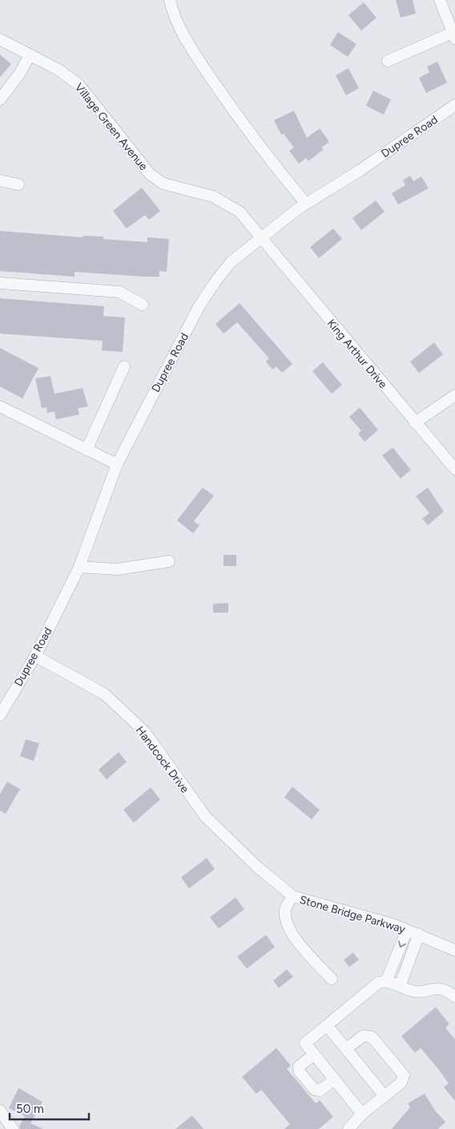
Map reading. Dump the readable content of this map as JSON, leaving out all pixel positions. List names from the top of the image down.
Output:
{
  "streets": {
    "street": [
      "Village Green Avenue",
      "Dupree Road",
      "King Arthur Drive",
      "Handcock Drive",
      "Stone Bridge Parkway"
    ]
  },
  "crossings": [
    ["Village Green Avenue", "Dupree Road"],
    ["Village Green Avenue", "King Arthur Drive"],
    ["Dupree Road", "King Arthur Drive"],
    ["Dupree Road", "Handcock Drive"],
    ["Handcock Drive", "Stone Bridge Parkway"]
  ],
  "scale_bar": "50 m"
}
